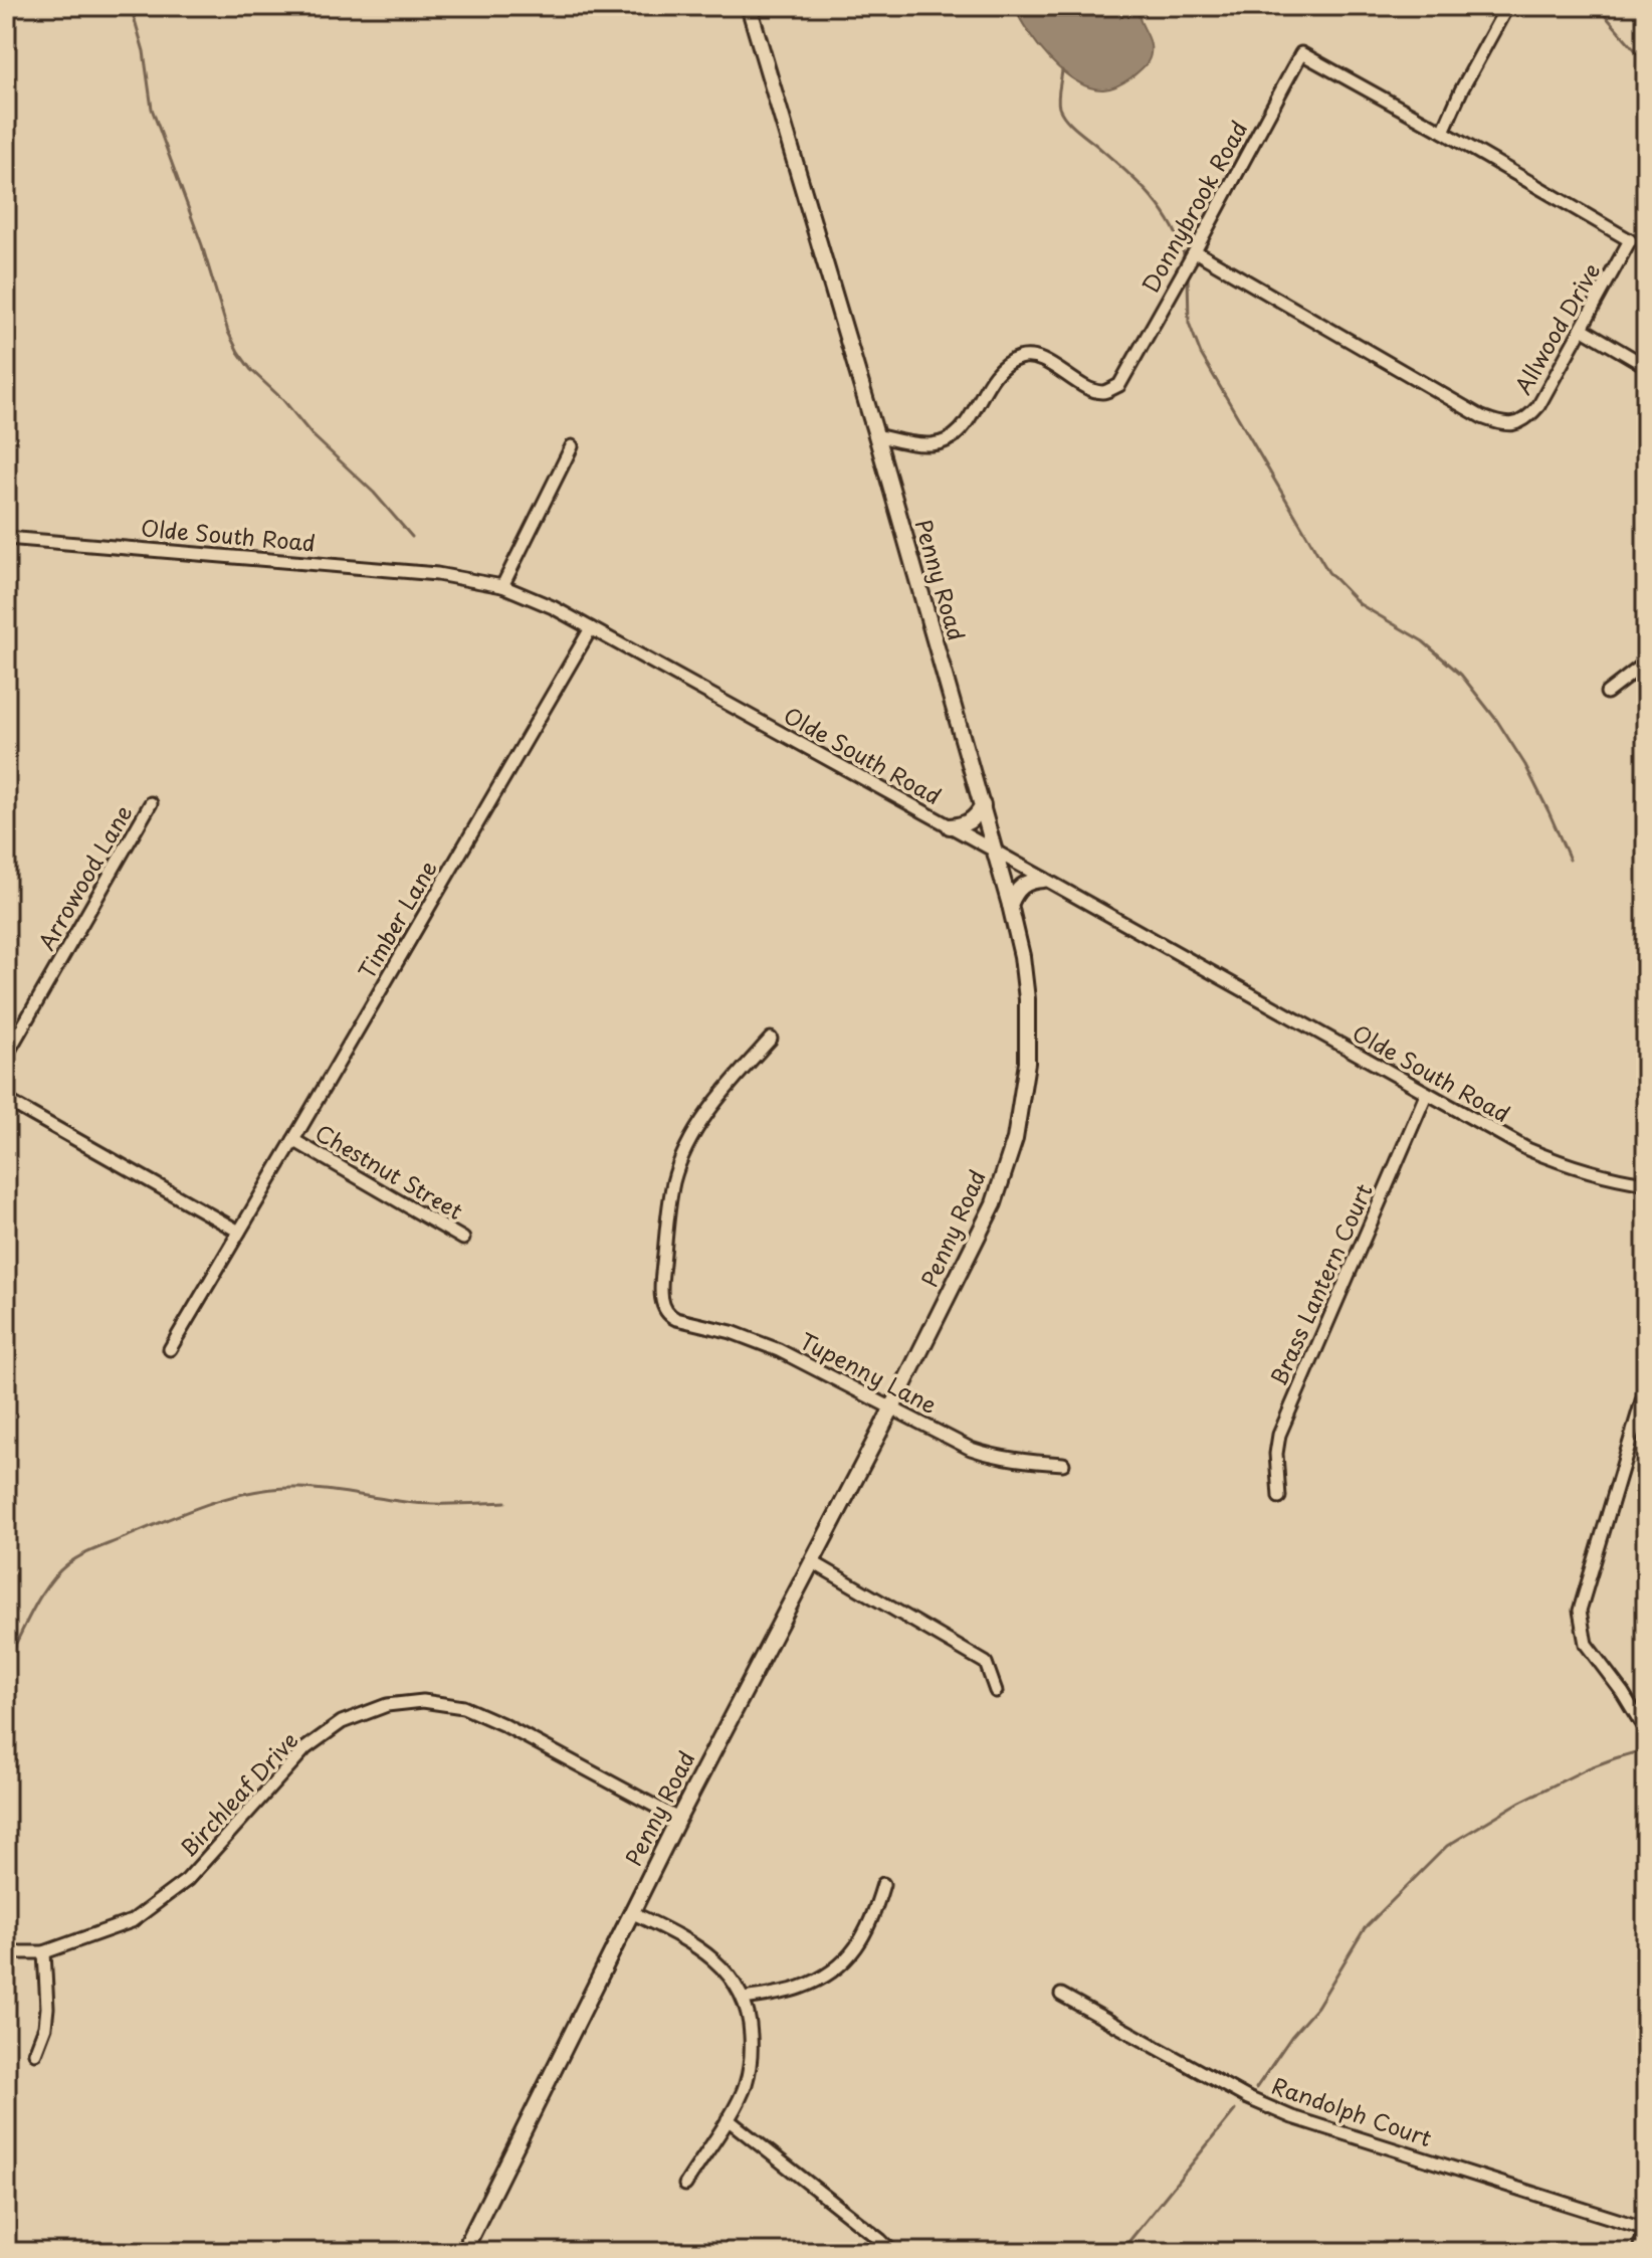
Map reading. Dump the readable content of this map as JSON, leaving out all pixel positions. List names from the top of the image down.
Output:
{
  "streets": {
    "street": [
      "Donnybrook Road",
      "Allwood Drive",
      "Olde South Road",
      "Penny Road",
      "Arrowood Lane",
      "Timber Lane",
      "Chestnut Street",
      "Brass Lantern Court",
      "Tupenny Lane",
      "Birchleaf Drive",
      "Randolph Court"
    ]
  },
  "crossings": [
    ["Donnybrook Road", "Allwood Drive"],
    ["Donnybrook Road", "Penny Road"],
    ["Olde South Road", "Penny Road"],
    ["Olde South Road", "Timber Lane"],
    ["Olde South Road", "Brass Lantern Court"],
    ["Penny Road", "Tupenny Lane"],
    ["Penny Road", "Birchleaf Drive"],
    ["Timber Lane", "Chestnut Street"]
  ]
}
